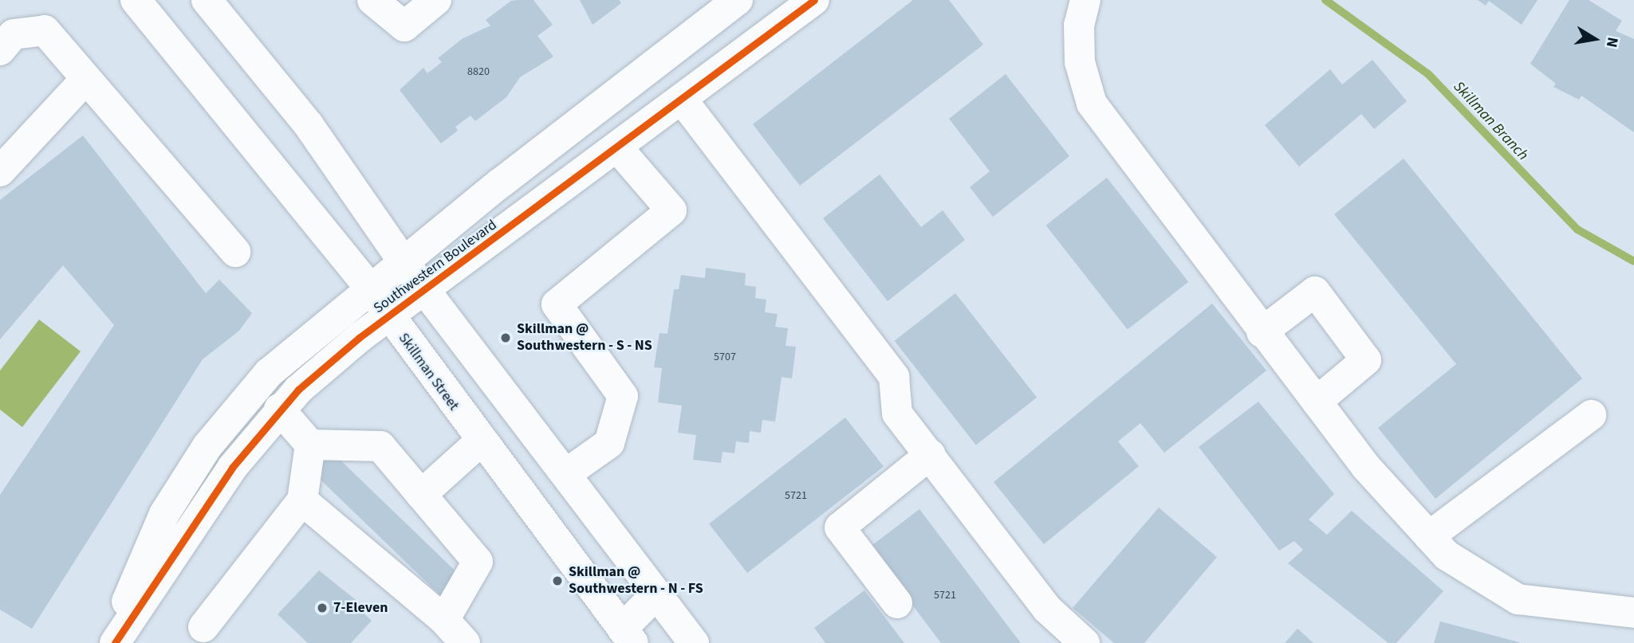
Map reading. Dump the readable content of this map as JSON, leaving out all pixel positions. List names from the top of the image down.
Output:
{
  "streets": {
    "street": ["Southwestern Boulevard", "Skillman Street"]
  },
  "crossings": [
    ["Southwestern Boulevard", "Skillman Street"]
  ],
  "water": ["Skillman Branch"],
  "places": ["Skillman @ Southwestern - S - NS", "Skillman @ Southwestern - N - FS", "7-Eleven"],
  "house_numbers": [
    "8820",
    "5707",
    "5721",
    "5721"
  ],
  "north": "right"
}
